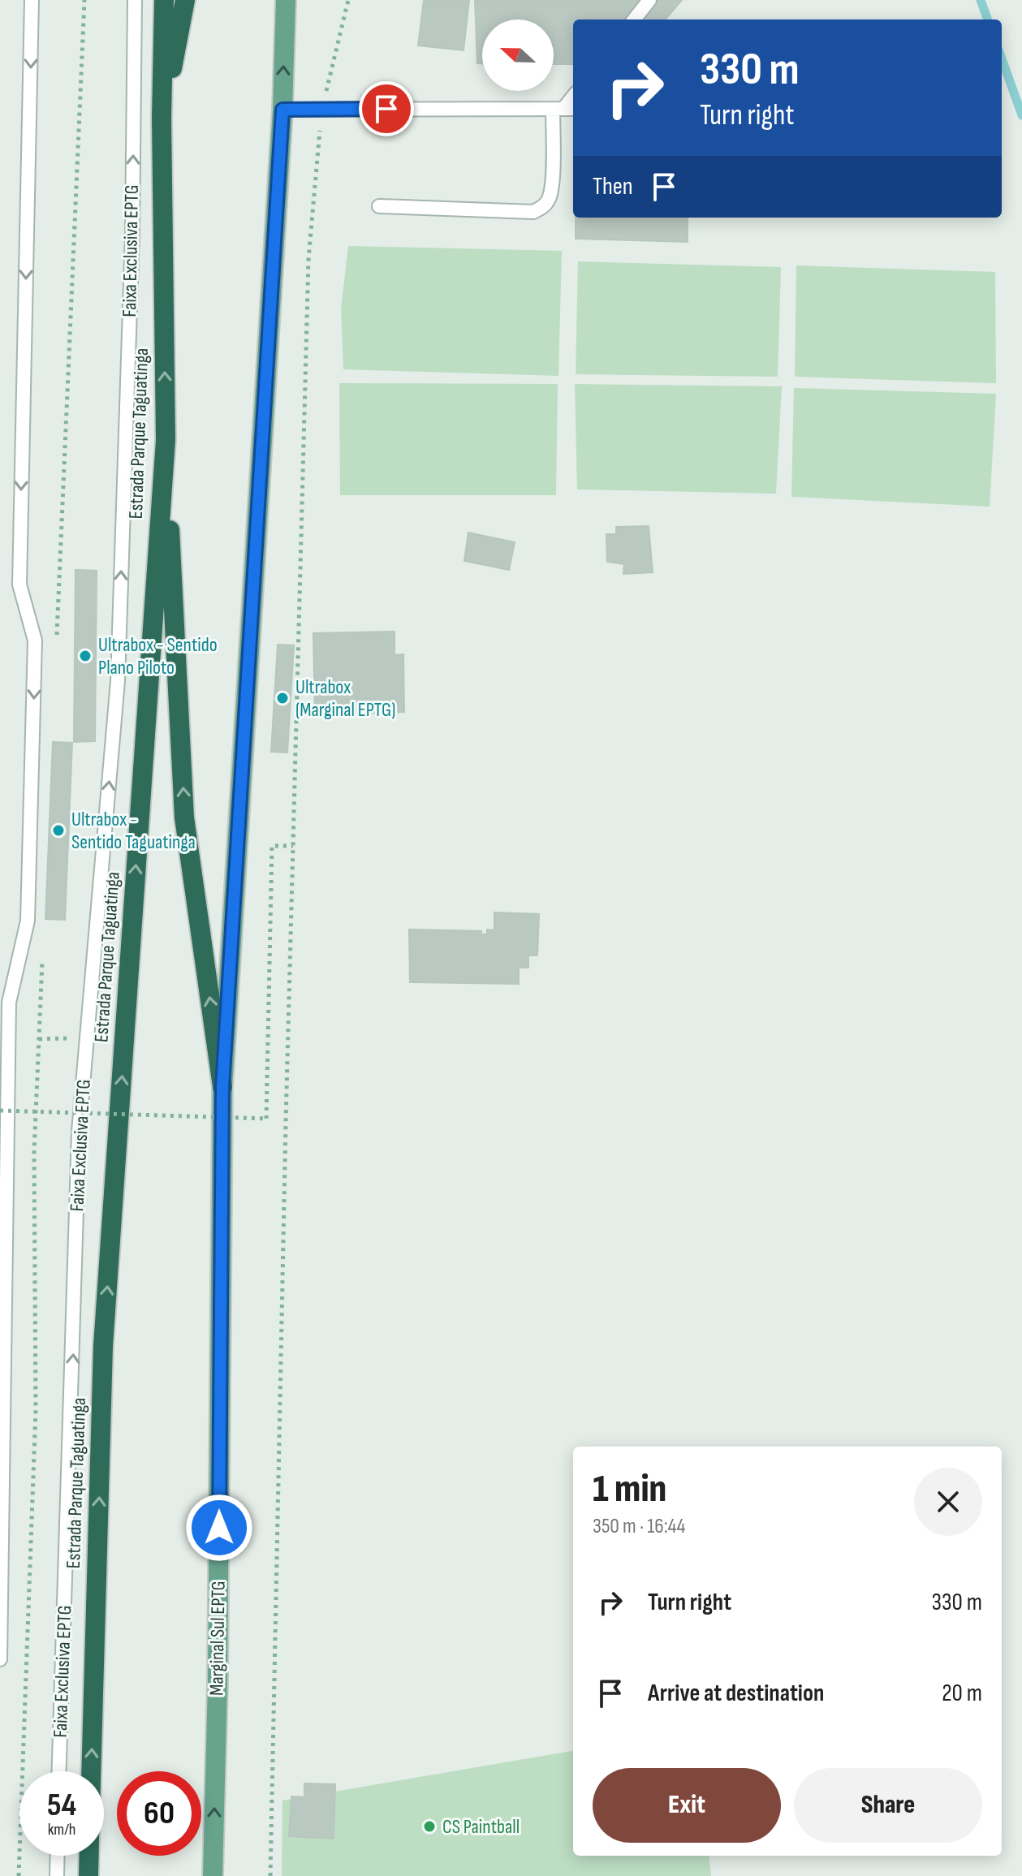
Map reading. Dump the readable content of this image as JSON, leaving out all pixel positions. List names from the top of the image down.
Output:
{
  "streets": {
    "highway": ["Estrada Parque Taguatinga"],
    "main road": ["Marginal Sul EPTG"],
    "lane": ["Faixa Exclusiva EPTG"]
  },
  "one_way": ["Marginal Sul EPTG"],
  "places": [
    "Ultrabox - Sentido Plano Piloto",
    "Ultrabox (Marginal EPTG)",
    "Ultrabox - Sentido Taguatinga",
    "CS Paintball"
  ],
  "north": "left",
  "page": {
    "turn": ["330 m", "Turn right"],
    "then": "Then",
    "heading": ["1 min", "350 m · 16:44"],
    "list": [
      {
        "name": "Turn right",
        "value": "330 m"
      },
      {
        "name": "Arrive at destination",
        "value": "20 m"
      }
    ],
    "buttons": ["Exit", "Share"],
    "speed": "54 km/h",
    "limit": "60"
  }
}
